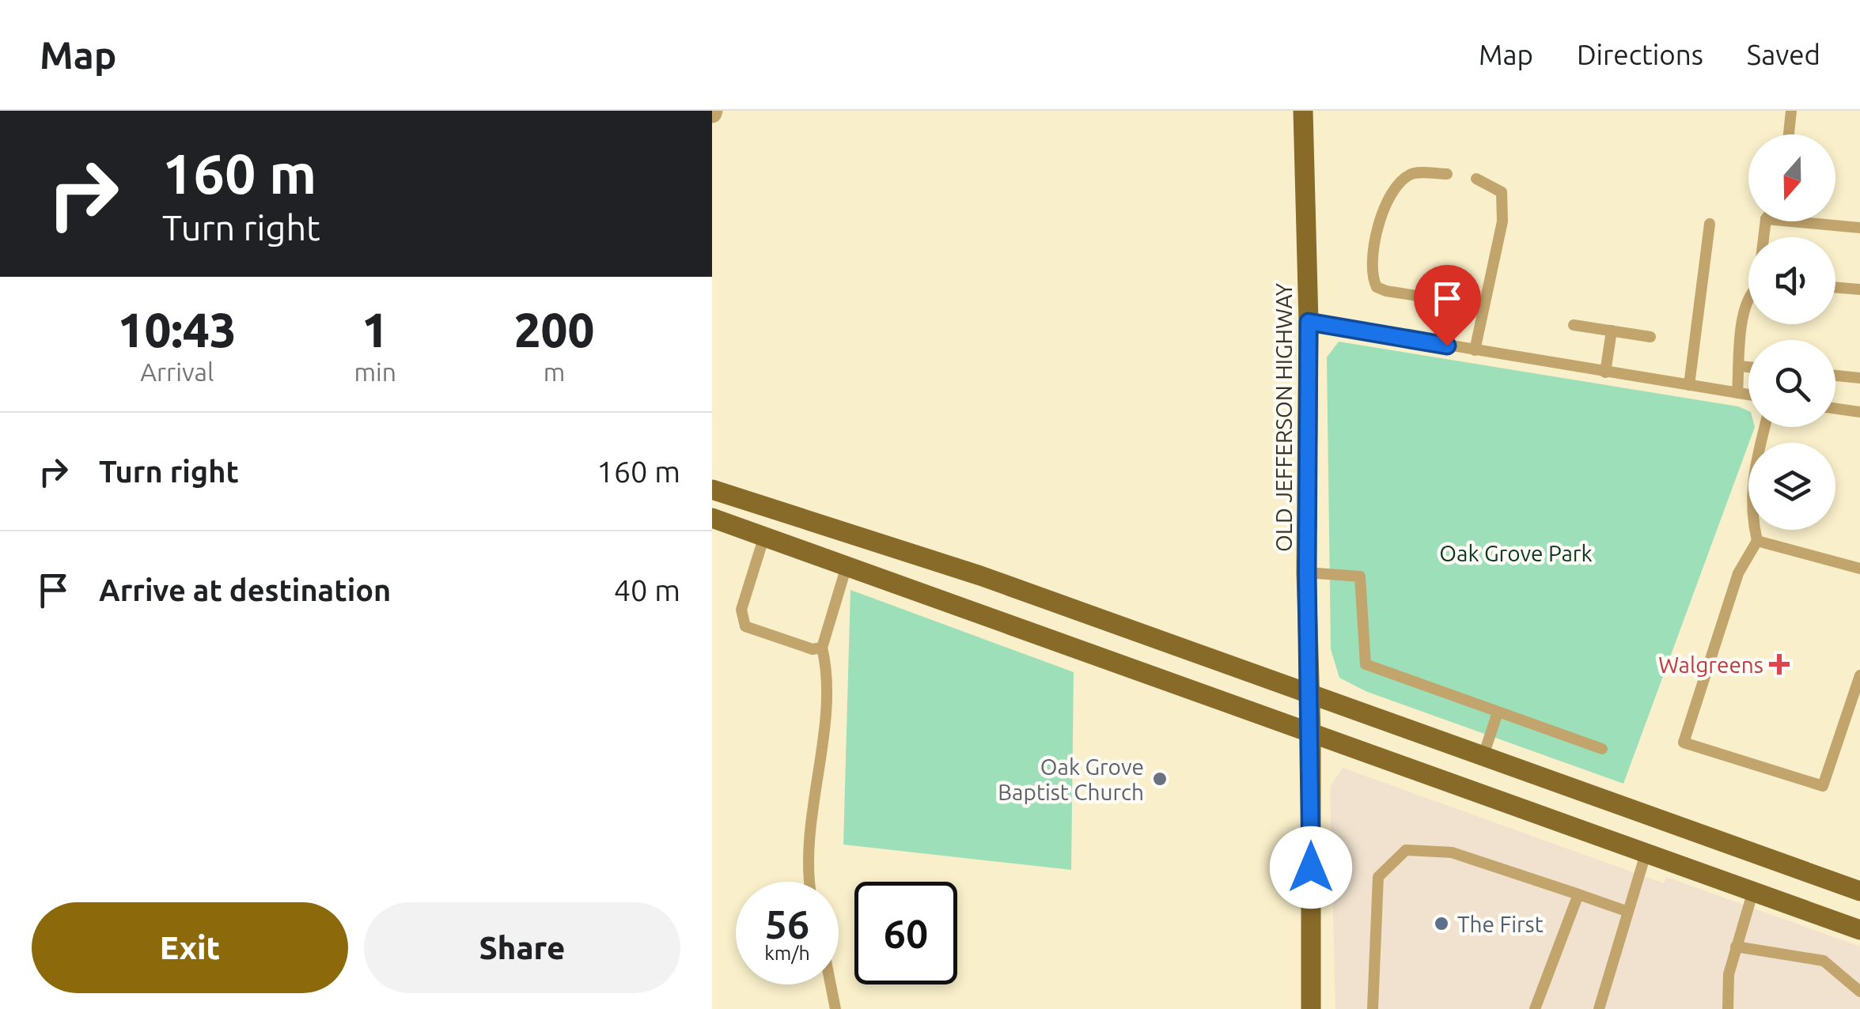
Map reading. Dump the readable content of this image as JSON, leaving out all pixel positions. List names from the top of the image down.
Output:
{
  "streets": {
    "main road": ["OLD JEFFERSON HIGHWAY"]
  },
  "parks": ["Oak Grove Park"],
  "places": {
    "health": ["Walgreens"],
    "other": ["Oak Grove Baptist Church", "The First"]
  },
  "north": "bottom",
  "page": {
    "header": "Map",
    "nav": ["Map", "Directions", "Saved"],
    "turn": ["160 m", "Turn right"],
    "eta": [
      "10:43",
      "Arrival",
      "1",
      "min",
      "200",
      "m"
    ],
    "list": [
      {
        "name": "Turn right",
        "value": "160 m"
      },
      {
        "name": "Arrive at destination",
        "value": "40 m"
      }
    ],
    "speed": "56 km/h",
    "limit": "60",
    "buttons": ["Exit", "Share"]
  }
}
